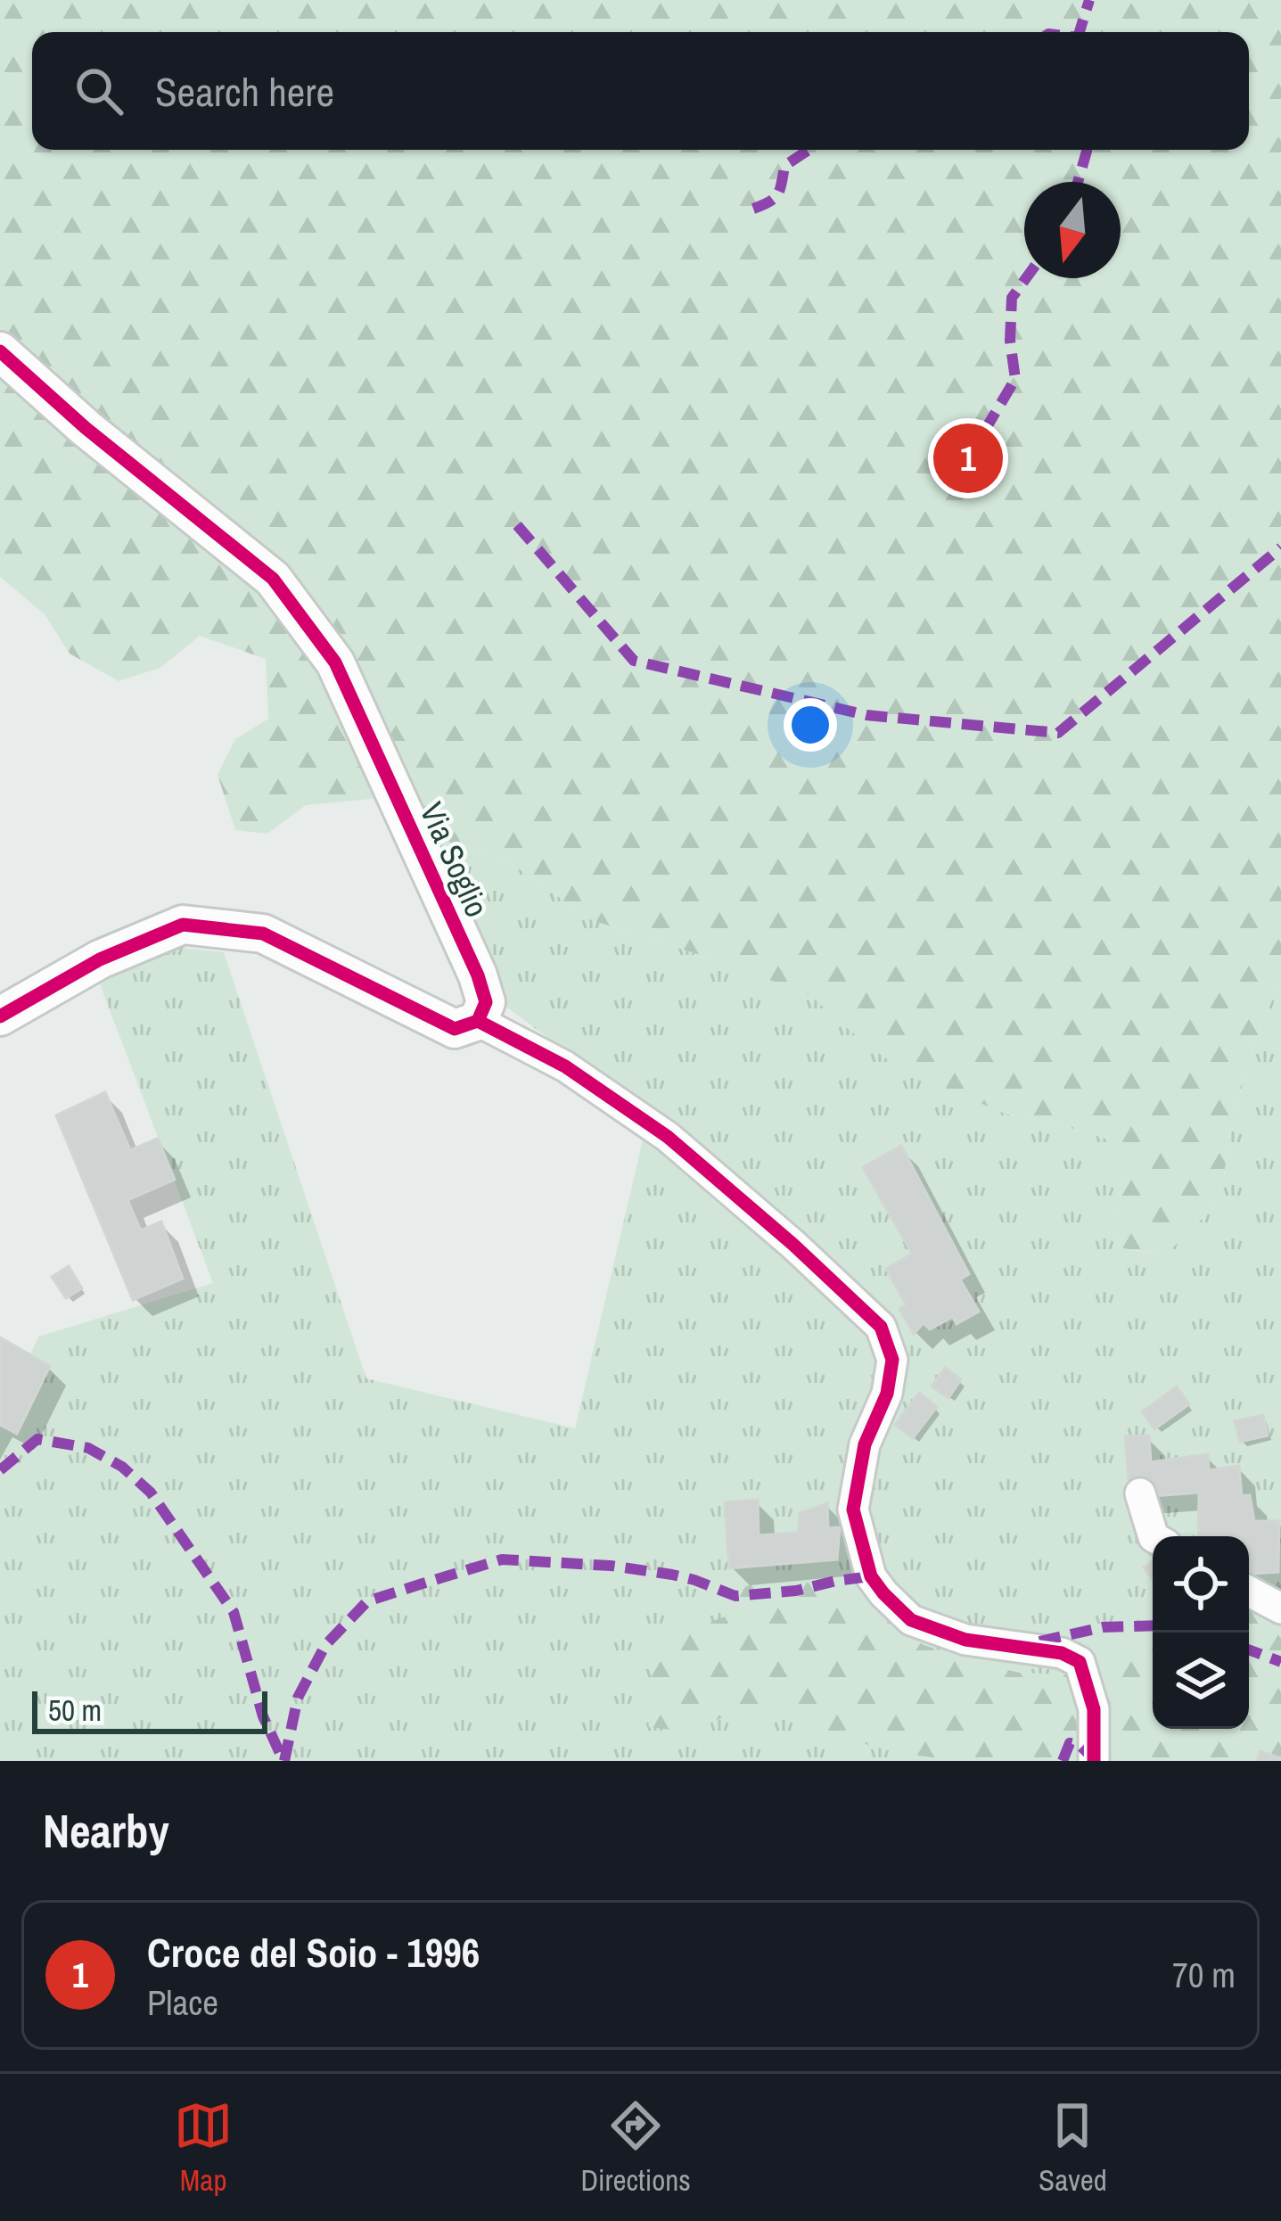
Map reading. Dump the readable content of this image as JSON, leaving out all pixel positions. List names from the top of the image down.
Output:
{
  "streets": {
    "street": ["Via Soglio"]
  },
  "scale_bar": "50 m",
  "north": "bottom",
  "page": {
    "search": "Search here",
    "pins": "1",
    "scale": "50 m",
    "heading": "Nearby",
    "list": [
      {
        "mark": "1",
        "name": "Croce del Soio - 1996",
        "note": "Place",
        "value": "70 m"
      }
    ],
    "nav": ["Map", "Directions", "Saved"]
  }
}
